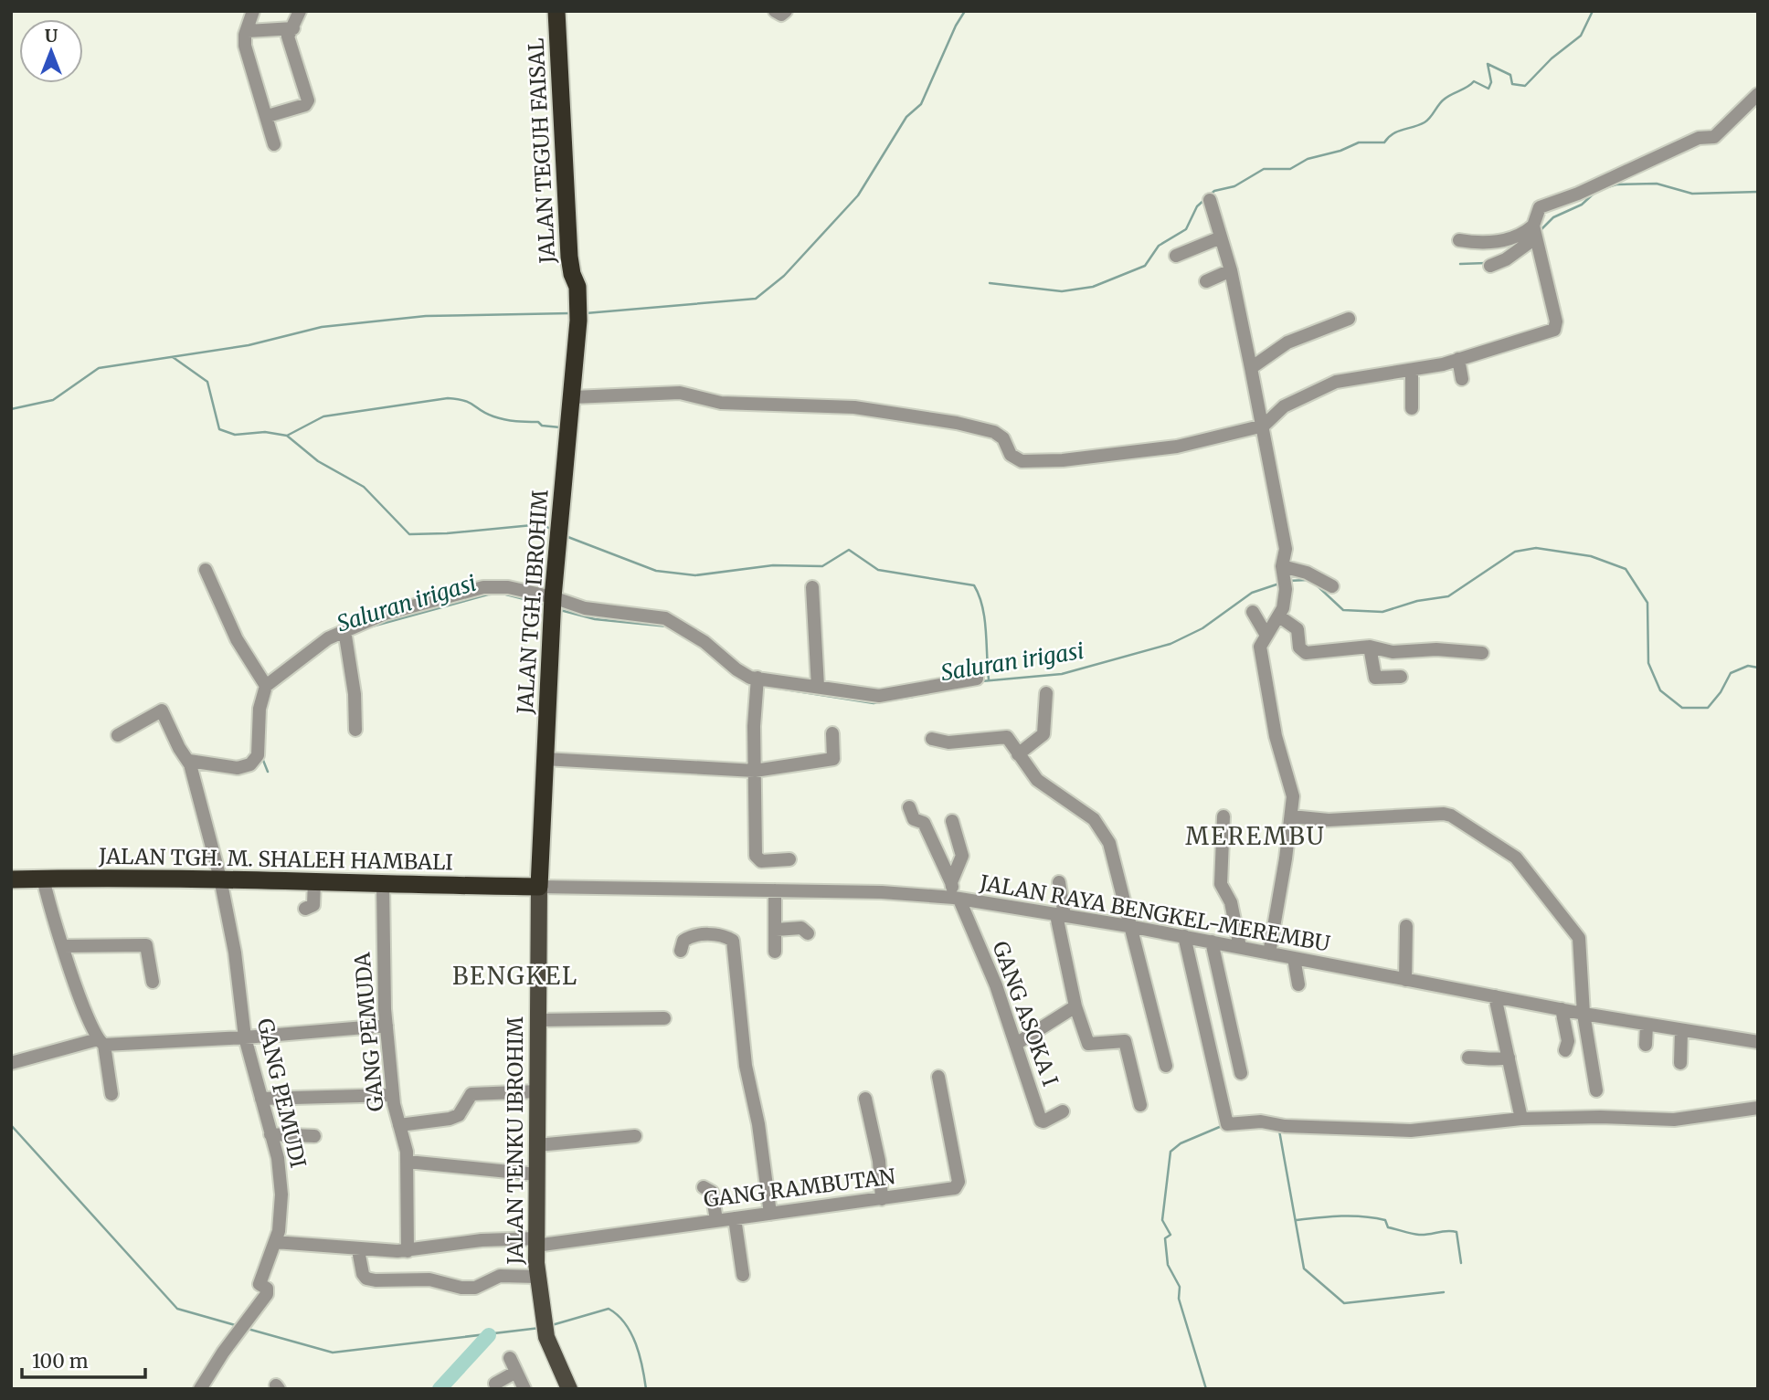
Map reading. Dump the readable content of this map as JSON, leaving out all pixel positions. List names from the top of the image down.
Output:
{
  "streets": {
    "highway": ["JALAN TEGUH FAISAL", "JALAN TGH. IBROHIM", "JALAN TGH. M. SHALEH HAMBALI"],
    "main road": ["JALAN TENKU IBROHIM"],
    "street": [
      "JALAN RAYA BENGKEL-MEREMBU",
      "GANG ASOKA I",
      "GANG PEMUDA",
      "GANG PEMUDI",
      "GANG RAMBUTAN"
    ]
  },
  "crossings": [
    ["JALAN TEGUH FAISAL", "JALAN TGH. IBROHIM"],
    ["JALAN TGH. IBROHIM", "JALAN TGH. M. SHALEH HAMBALI"],
    ["JALAN TGH. IBROHIM", "JALAN RAYA BENGKEL-MEREMBU"],
    ["JALAN TGH. IBROHIM", "JALAN TENKU IBROHIM"],
    ["JALAN TGH. M. SHALEH HAMBALI", "JALAN RAYA BENGKEL-MEREMBU"],
    ["JALAN TGH. M. SHALEH HAMBALI", "GANG PEMUDA"],
    ["JALAN TGH. M. SHALEH HAMBALI", "GANG PEMUDI"],
    ["JALAN TGH. M. SHALEH HAMBALI", "JALAN TENKU IBROHIM"],
    ["JALAN RAYA BENGKEL-MEREMBU", "GANG ASOKA I"],
    ["JALAN RAYA BENGKEL-MEREMBU", "JALAN TENKU IBROHIM"],
    ["GANG PEMUDA", "GANG RAMBUTAN"],
    ["GANG PEMUDI", "GANG RAMBUTAN"],
    ["JALAN TENKU IBROHIM", "GANG RAMBUTAN"]
  ],
  "districts": ["MEREMBU", "BENGKEL"],
  "water": ["Saluran irigasi"],
  "scale_bar": "100 m",
  "north": "top"
}
